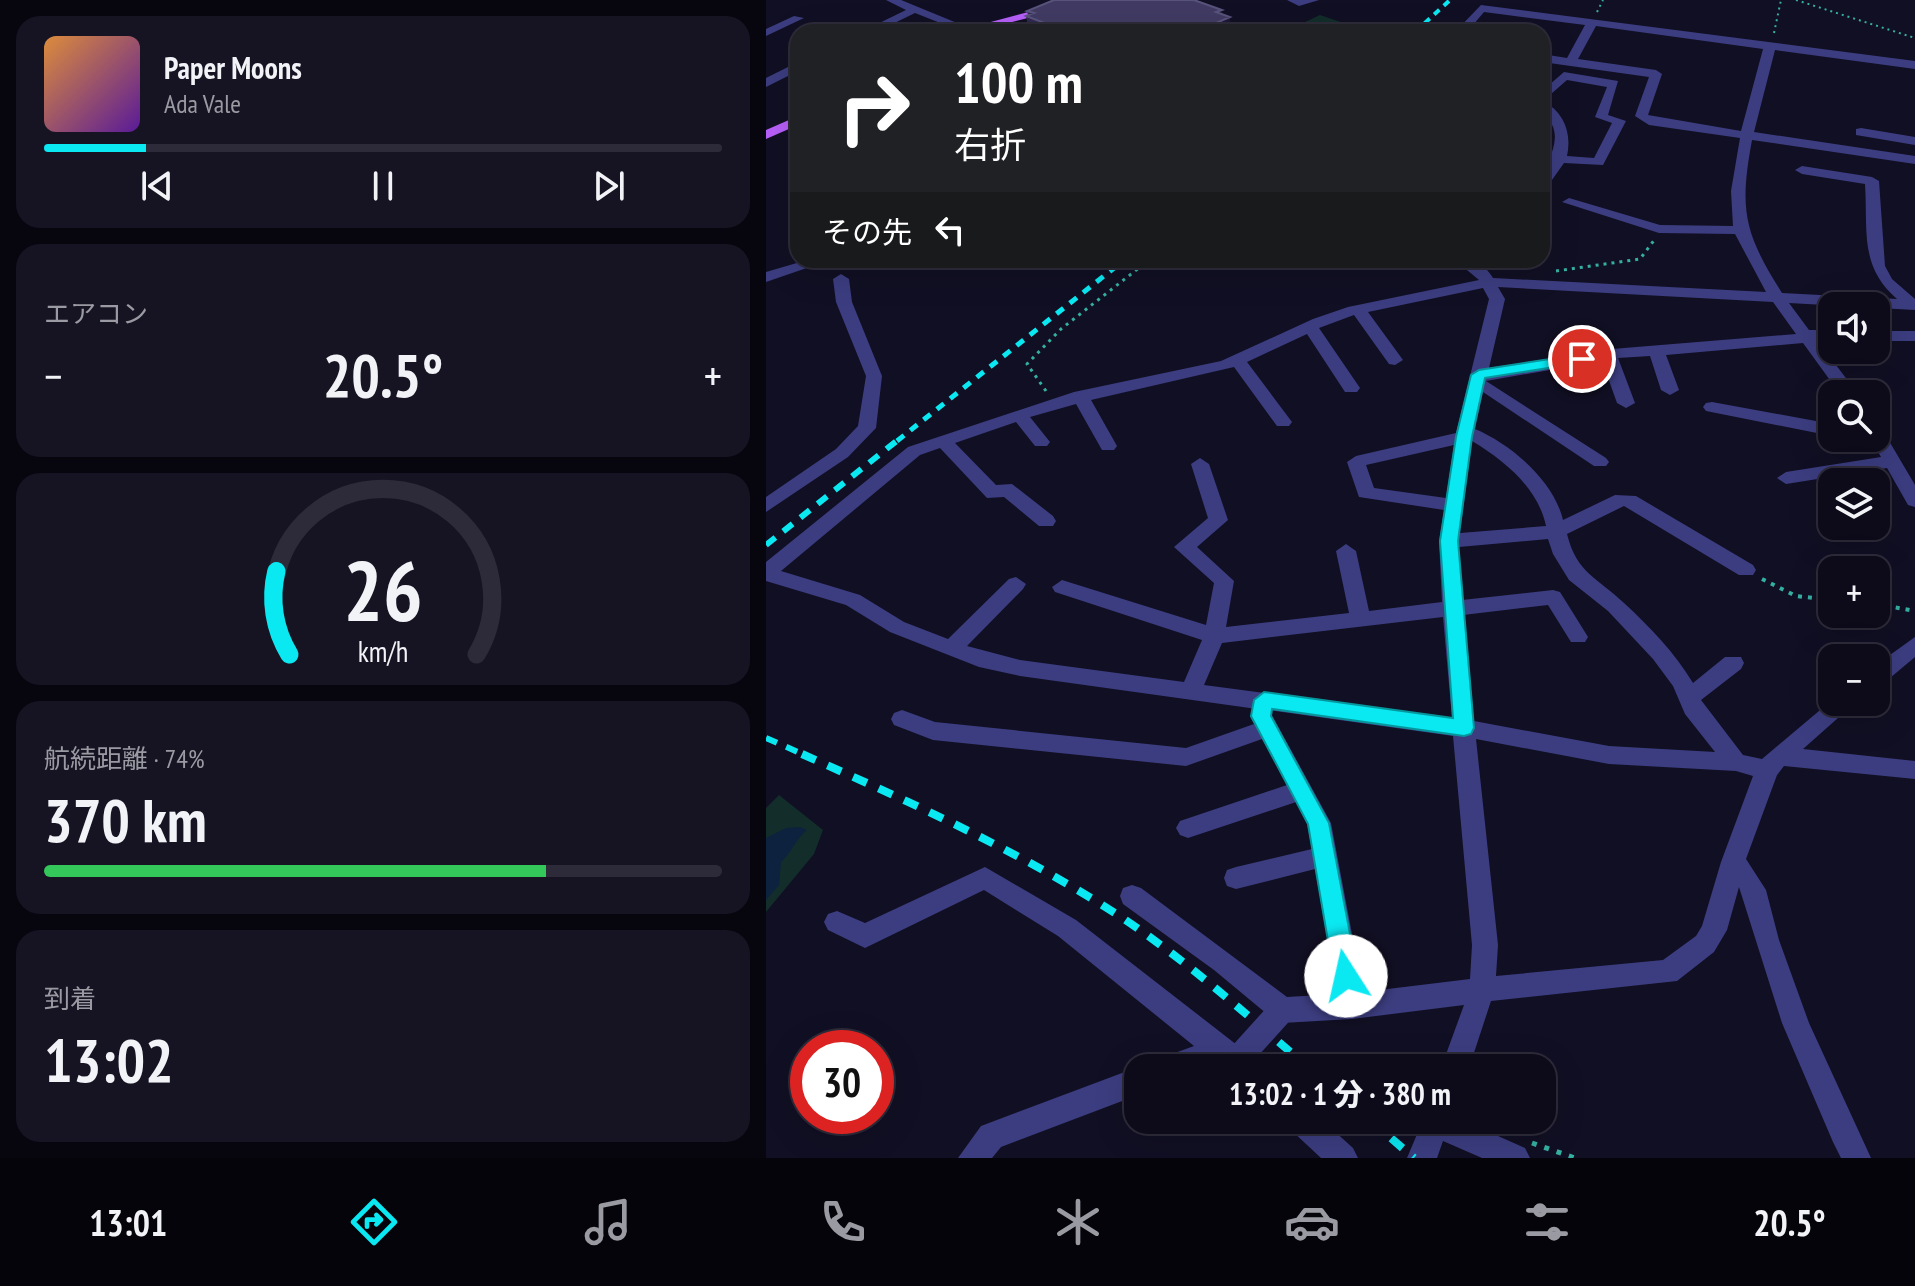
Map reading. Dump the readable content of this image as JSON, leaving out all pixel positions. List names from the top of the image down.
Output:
{
  "page": {
    "turn": ["100 m", "右折"],
    "song": ["Paper Moons", "Ada Vale"],
    "then": "その先",
    "tile": [
      "エアコン",
      ["航続距離 · 74%", "370 km"],
      ["到着", "13:02"]
    ],
    "map_buttons": ["+", "−"],
    "heat": ["−", "20.5°", "+"],
    "limit": "30",
    "trip": "13:02 · 1 分 · 380 m",
    "tabs": ["13:01", "20.5°"],
    "gauge": ["26", "km/h"]
  }
}
